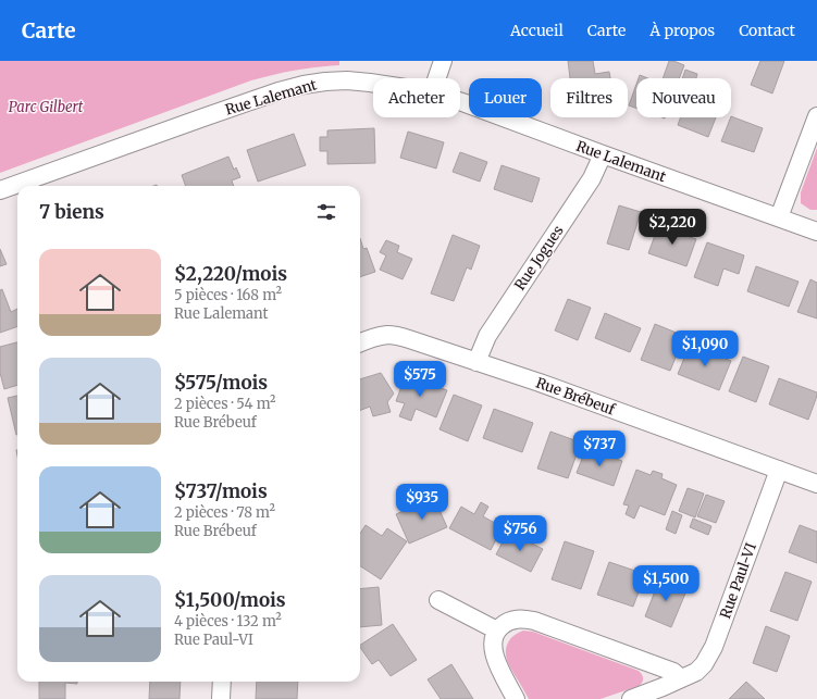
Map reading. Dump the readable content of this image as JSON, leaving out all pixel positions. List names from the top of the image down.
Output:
{
  "streets": {
    "street": [
      "Rue Lalemant",
      "Rue Jogues",
      "Rue Brébeuf",
      "Rue Paul-VI"
    ]
  },
  "crossings": [
    ["Rue Lalemant", "Rue Jogues"],
    ["Rue Jogues", "Rue Brébeuf"],
    ["Rue Brébeuf", "Rue Paul-VI"]
  ],
  "parks": ["Parc Gilbert"],
  "page": {
    "header": "Carte",
    "nav": [
      "Accueil",
      "Carte",
      "À propos",
      "Contact"
    ],
    "chip": [
      "Acheter",
      "Louer",
      "Filtres",
      "Nouveau"
    ],
    "heading": "7 biens",
    "price": [
      "$2,220",
      "$1,090",
      "$575",
      "$737",
      "$935",
      "$756",
      "$1,500"
    ],
    "list": [
      {
        "name": "$2,220/mois",
        "note": "5 pièces · 168 m² · Rue Lalemant"
      },
      {
        "name": "$575/mois",
        "note": "2 pièces · 54 m² · Rue Brébeuf"
      },
      {
        "name": "$737/mois",
        "note": "2 pièces · 78 m² · Rue Brébeuf"
      },
      {
        "name": "$1,500/mois",
        "note": "4 pièces · 132 m² · Rue Paul-VI"
      }
    ]
  }
}
